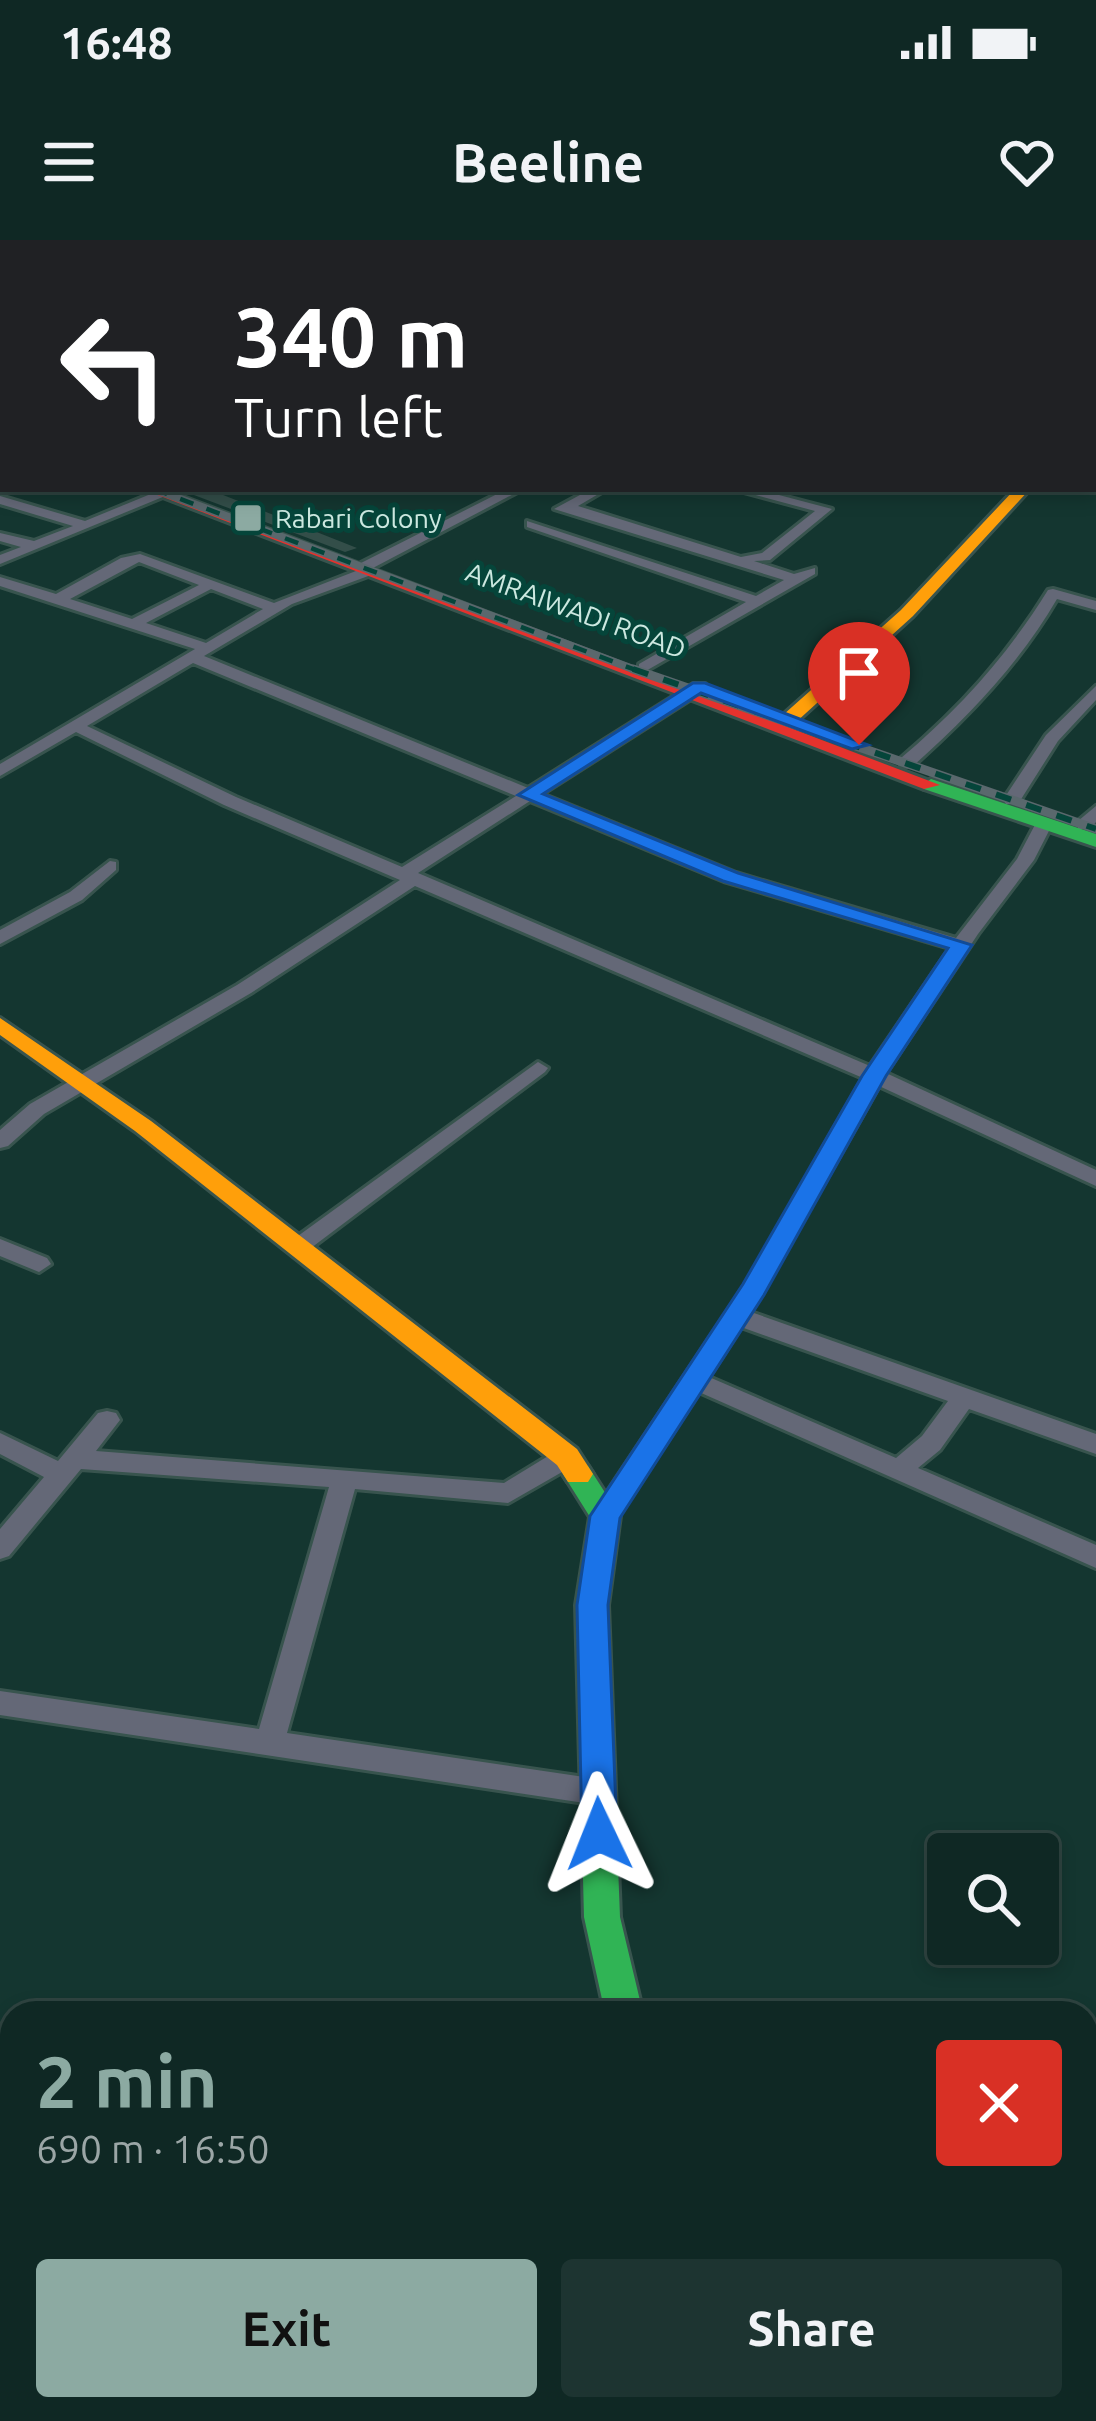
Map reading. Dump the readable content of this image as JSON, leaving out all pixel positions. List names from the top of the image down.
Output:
{
  "streets": {
    "main road": ["AMRAIWADI ROAD"]
  },
  "places": {
    "transit": ["Rabari Colony"]
  },
  "page": {
    "status": "16:48",
    "header": "Beeline",
    "turn": ["340 m", "Turn left"],
    "heading": ["2 min", "690 m · 16:50"],
    "buttons": ["Exit", "Share"]
  }
}
